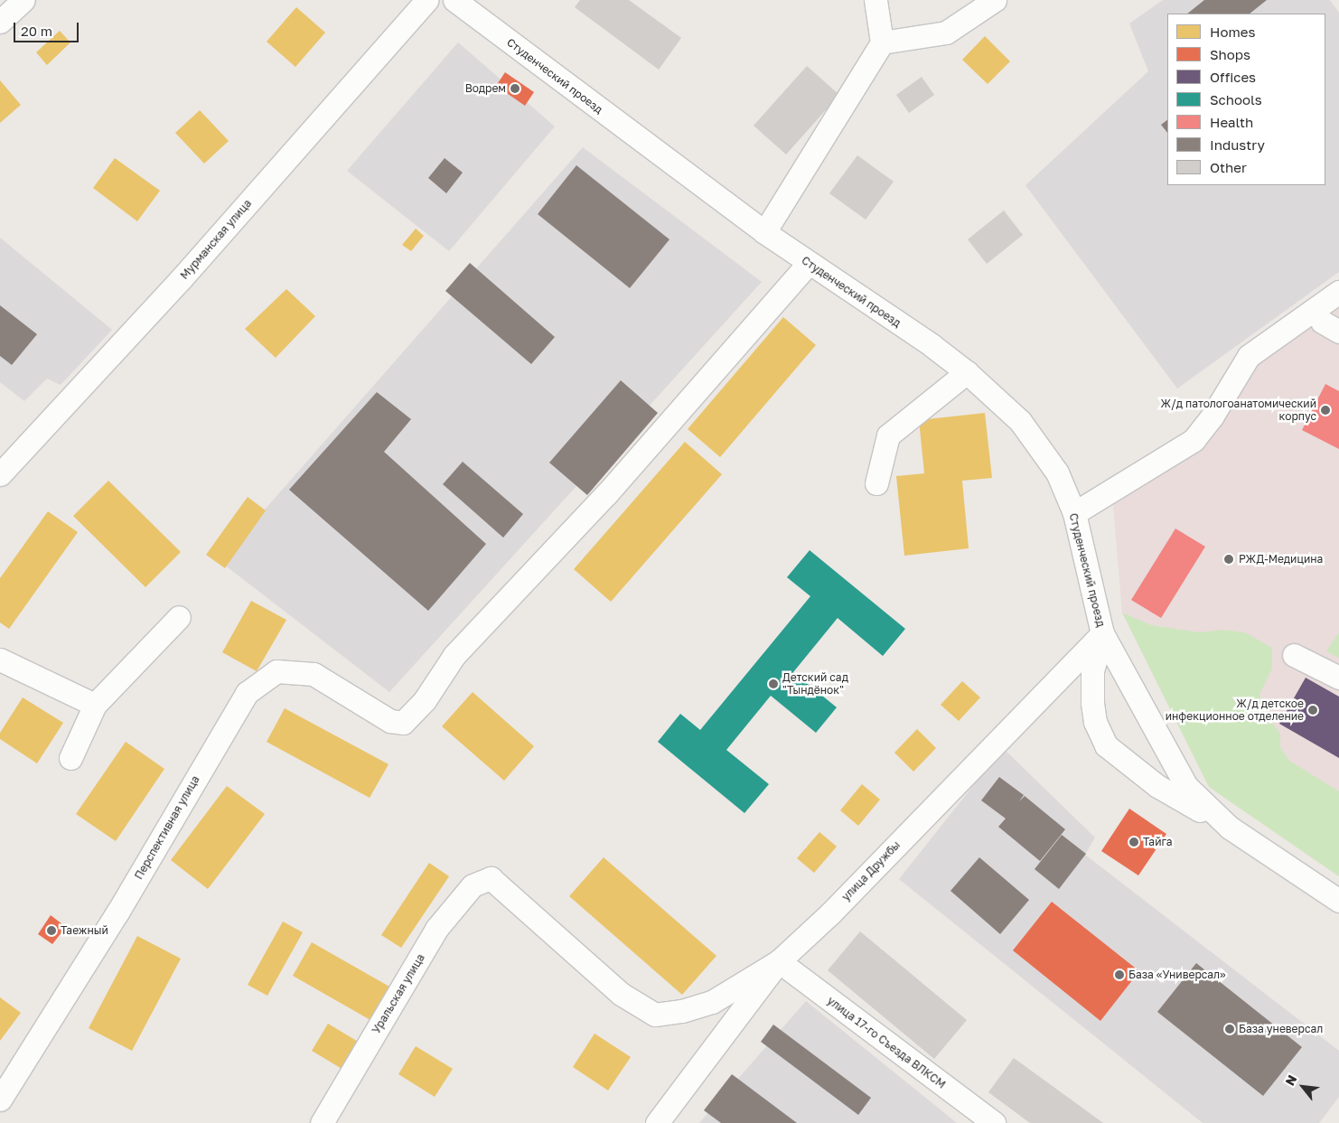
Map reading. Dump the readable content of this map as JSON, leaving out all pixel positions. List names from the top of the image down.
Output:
{
  "streets": {
    "street": [
      "Студенческий проезд",
      "Мурманская улица",
      "Перспективная улица",
      "улица Дружбы",
      "Уральская улица",
      "улица 17-го Съезда ВЛКСМ"
    ]
  },
  "crossings": [
    ["Студенческий проезд", "Перспективная улица"],
    ["Студенческий проезд", "улица Дружбы"],
    ["улица Дружбы", "Уральская улица"],
    ["улица Дружбы", "улица 17-го Съезда ВЛКСМ"],
    ["Уральская улица", "улица 17-го Съезда ВЛКСМ"]
  ],
  "places": [
    "Водрем",
    "Ж/д патологоанатомический корпус",
    "РЖД-Медицина",
    "Детский сад \"Тындёнок\"",
    "Ж/д детское инфекционное отделение",
    "Тайга",
    "Таежный",
    "База «Универсал»",
    "База уневерсал"
  ],
  "legend": [
    "Homes",
    "Shops",
    "Offices",
    "Schools",
    "Health",
    "Industry",
    "Other"
  ],
  "scale_bar": "20 m",
  "north": "top left"
}
